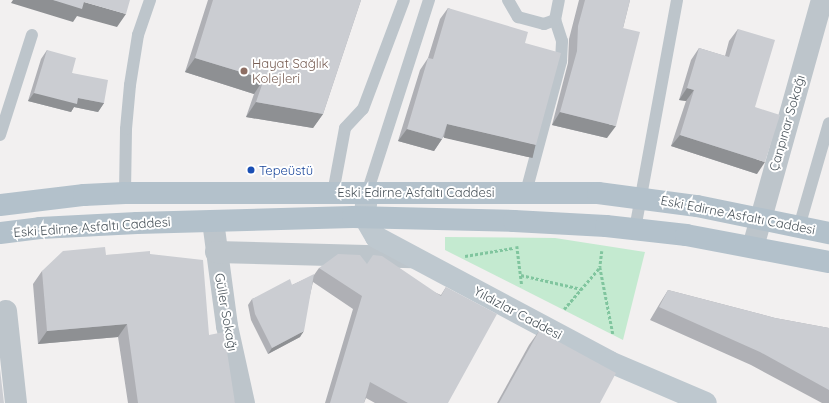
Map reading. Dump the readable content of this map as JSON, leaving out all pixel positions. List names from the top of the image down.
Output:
{
  "streets": {
    "main road": ["Eski Edirne Asfaltı Caddesi"],
    "street": ["Çanpınar Sokağı", "Güller Sokağı", "Yıldızlar Caddesi"]
  },
  "crossings": [
    ["Çanpınar Sokağı", "Eski Edirne Asfaltı Caddesi"],
    ["Eski Edirne Asfaltı Caddesi", "Güller Sokağı"],
    ["Eski Edirne Asfaltı Caddesi", "Yıldızlar Caddesi"]
  ],
  "places": ["Hayat Sağlık Kolejleri", "Tepeüstü"]
}
